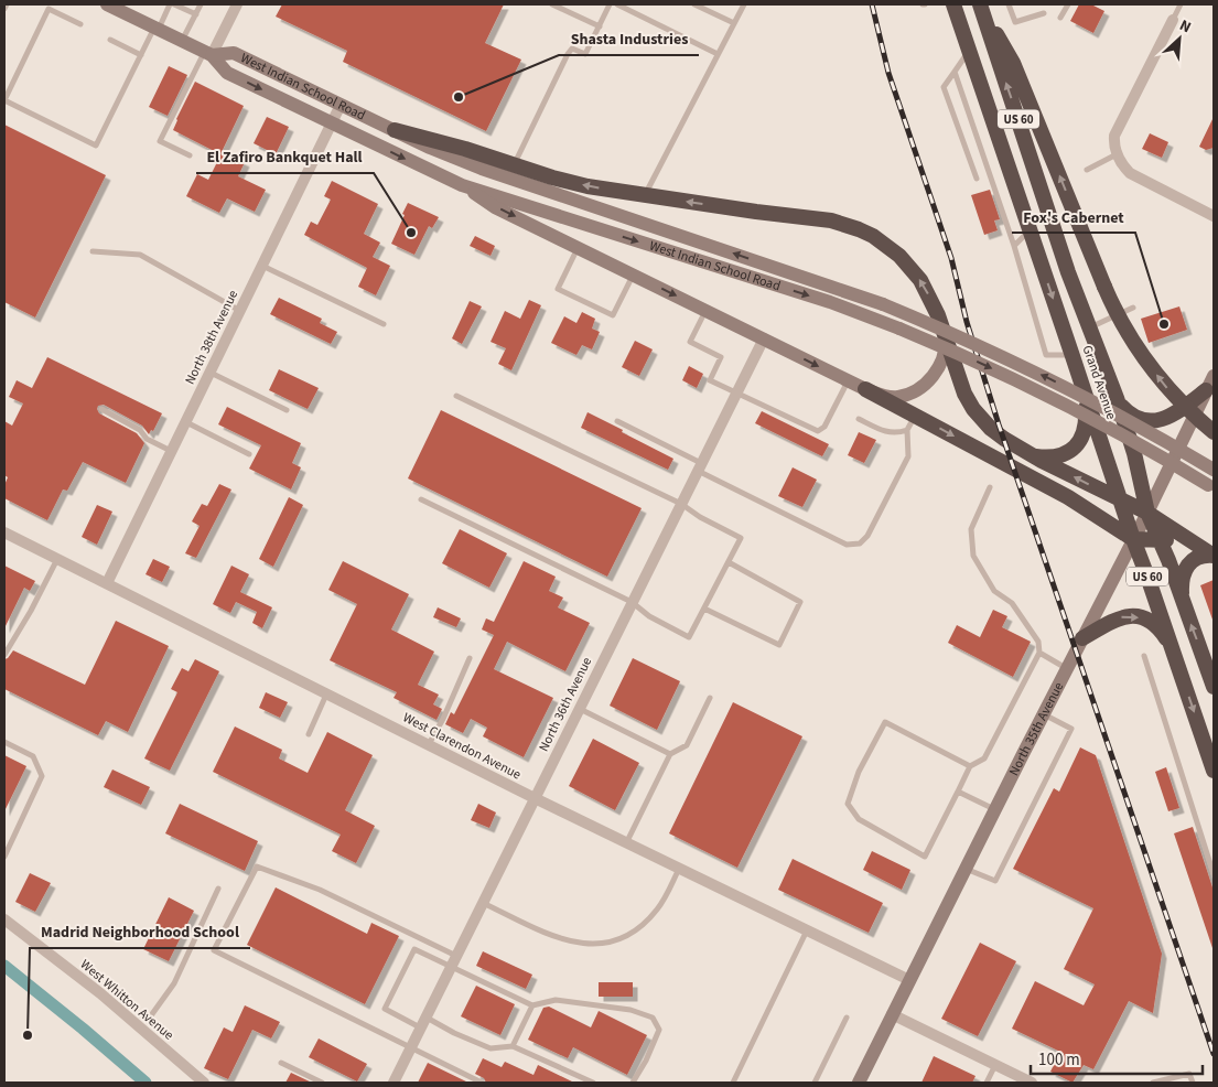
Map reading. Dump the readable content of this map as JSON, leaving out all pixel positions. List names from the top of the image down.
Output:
{
  "streets": {
    "highway": ["US 60", "Grand Avenue"],
    "main road": ["West Indian School Road", "North 35th Avenue"],
    "street": [
      "North 38th Avenue",
      "North 36th Avenue",
      "West Clarendon Avenue",
      "West Whitton Avenue"
    ]
  },
  "crossings": [
    ["West Indian School Road", "North 38th Avenue"],
    ["North 38th Avenue", "West Clarendon Avenue"],
    ["Grand Avenue", "North 35th Avenue"],
    ["North 36th Avenue", "West Clarendon Avenue"],
    ["North 35th Avenue", "West Clarendon Avenue"]
  ],
  "places": [
    "Shasta Industries",
    "El Zafiro Bankquet Hall",
    "Fox's Cabernet",
    "Madrid Neighborhood School"
  ],
  "scale_bar": "100 m",
  "north": "top right"
}
